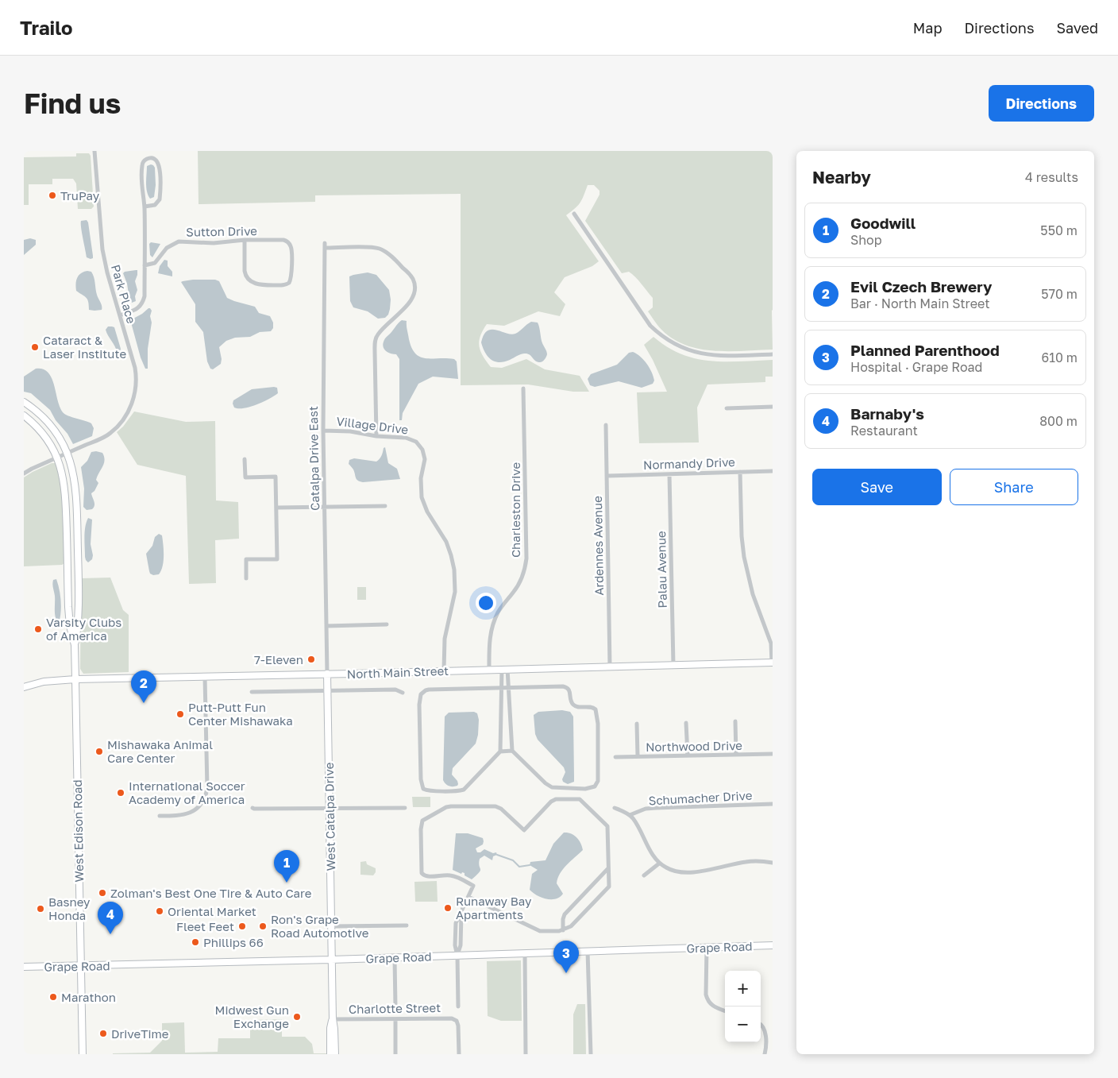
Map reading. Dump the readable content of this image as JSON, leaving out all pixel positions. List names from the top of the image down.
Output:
{
  "streets": {
    "main road": [
      "North Main Street",
      "West Catalpa Drive",
      "West Edison Road",
      "Grape Road"
    ],
    "street": [
      "Sutton Drive",
      "Park Place",
      "Village Drive",
      "Catalpa Drive East",
      "Normandy Drive",
      "Charleston Drive",
      "Ardennes Avenue",
      "Palau Avenue",
      "Northwood Drive",
      "Schumacher Drive",
      "Charlotte Street"
    ]
  },
  "crossings": [
    ["Village Drive", "Catalpa Drive East"],
    ["Village Drive", "North Main Street"],
    ["Catalpa Drive East", "North Main Street"],
    ["Catalpa Drive East", "West Catalpa Drive"],
    ["Normandy Drive", "Ardennes Avenue"],
    ["Normandy Drive", "Palau Avenue"],
    ["Charleston Drive", "North Main Street"],
    ["Ardennes Avenue", "North Main Street"],
    ["Palau Avenue", "North Main Street"],
    ["North Main Street", "West Catalpa Drive"],
    ["North Main Street", "West Edison Road"],
    ["West Catalpa Drive", "Grape Road"],
    ["West Catalpa Drive", "Charlotte Street"],
    ["West Edison Road", "Grape Road"]
  ],
  "places": [
    "TruPay",
    "Cataract & Laser Institute",
    "Varsity Clubs of America",
    "7-Eleven",
    "Putt-Putt Fun Center Mishawaka",
    "Mishawaka Animal Care Center",
    "International Soccer Academy of America",
    "Zolman's Best One Tire & Auto Care",
    "Runaway Bay Apartments",
    "Basney Honda",
    "Oriental Market",
    "Fleet Feet",
    "Ron's Grape Road Automotive",
    "Phillips 66",
    "Marathon",
    "Midwest Gun Exchange",
    "DriveTime"
  ],
  "page": {
    "header": "Trailo",
    "nav": ["Map", "Directions", "Saved"],
    "buttons": [
      "Directions",
      ["Save", "Share"]
    ],
    "title": "Find us",
    "heading": ["Nearby", "4 results"],
    "list": [
      {
        "mark": "1",
        "name": "Goodwill",
        "note": "Shop",
        "value": "550 m"
      },
      {
        "mark": "2",
        "name": "Evil Czech Brewery",
        "note": "Bar · North Main Street",
        "value": "570 m"
      },
      {
        "mark": "3",
        "name": "Planned Parenthood",
        "note": "Hospital · Grape Road",
        "value": "610 m"
      },
      {
        "mark": "4",
        "name": "Barnaby's",
        "note": "Restaurant",
        "value": "800 m"
      }
    ],
    "pins": [
      "2",
      "1",
      "4",
      "3"
    ],
    "map_buttons": ["+", "−"]
  }
}
